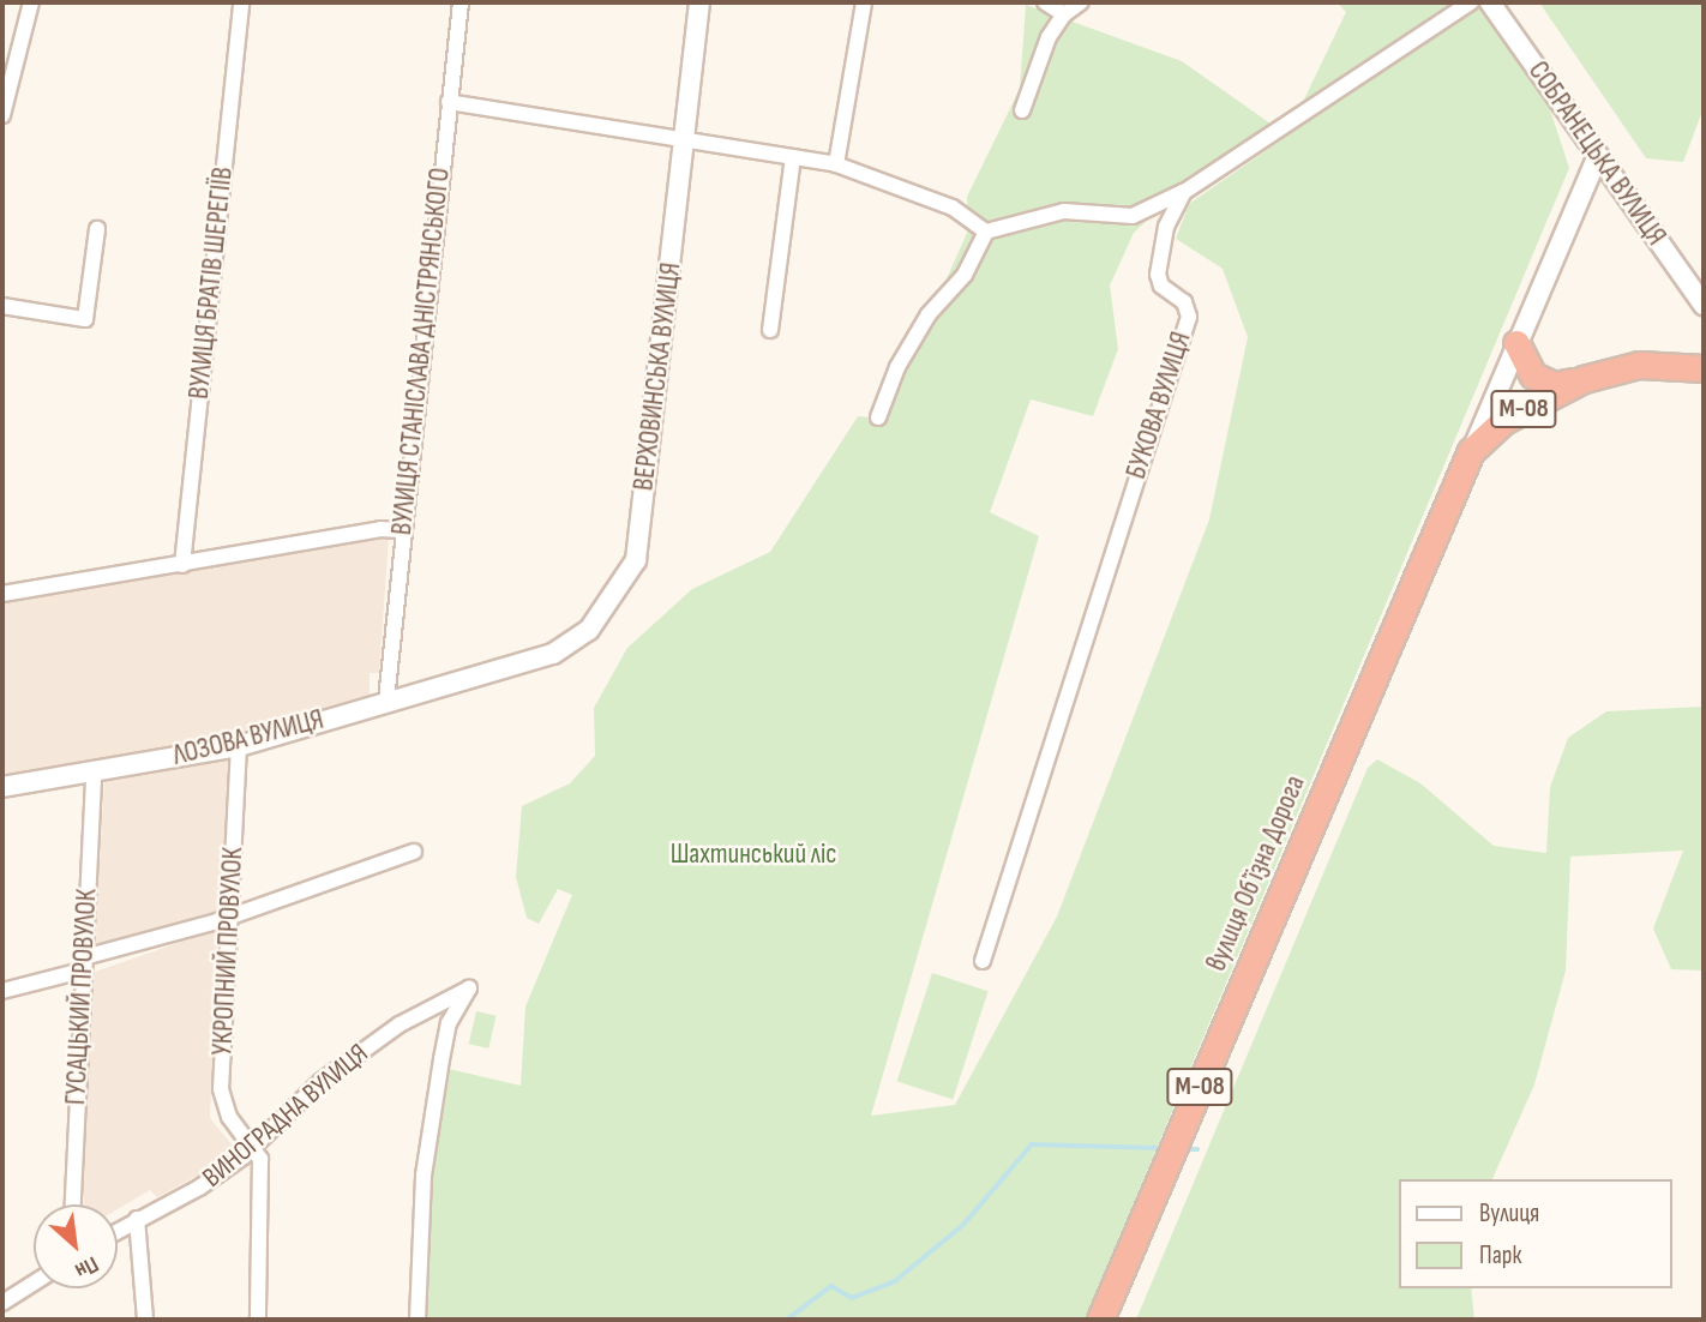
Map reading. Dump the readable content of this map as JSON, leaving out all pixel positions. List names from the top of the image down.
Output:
{
  "streets": {
    "highway": ["М-08", "вулиця Обʼїзна Дорога"],
    "street": [
      "СОБРАНЕЦЬКА ВУЛИЦЯ",
      "ВУЛИЦЯ БРАТІВ ШЕРЕГІЇВ",
      "ВУЛИЦЯ СТАНІСЛАВА ДНІСТРЯНСЬКОГО",
      "ВЕРХОВИНСЬКА ВУЛИЦЯ",
      "БУКОВА ВУЛИЦЯ",
      "ЛОЗОВА ВУЛИЦЯ",
      "УКРОПНИЙ ПРОВУЛОК",
      "ГУСАЦЬКИЙ ПРОВУЛОК",
      "ВИНОГРАДНА ВУЛИЦЯ"
    ]
  },
  "crossings": [
    ["СОБРАНЕЦЬКА ВУЛИЦЯ", "вулиця Обʼїзна Дорога"],
    ["ВУЛИЦЯ СТАНІСЛАВА ДНІСТРЯНСЬКОГО", "ЛОЗОВА ВУЛИЦЯ"],
    ["ВЕРХОВИНСЬКА ВУЛИЦЯ", "ЛОЗОВА ВУЛИЦЯ"],
    ["ЛОЗОВА ВУЛИЦЯ", "УКРОПНИЙ ПРОВУЛОК"],
    ["ЛОЗОВА ВУЛИЦЯ", "ГУСАЦЬКИЙ ПРОВУЛОК"],
    ["УКРОПНИЙ ПРОВУЛОК", "ВИНОГРАДНА ВУЛИЦЯ"]
  ],
  "parks": ["Шахтинський ліс"],
  "legend": ["Вулиця", "Парк"],
  "north": "bottom right"
}
